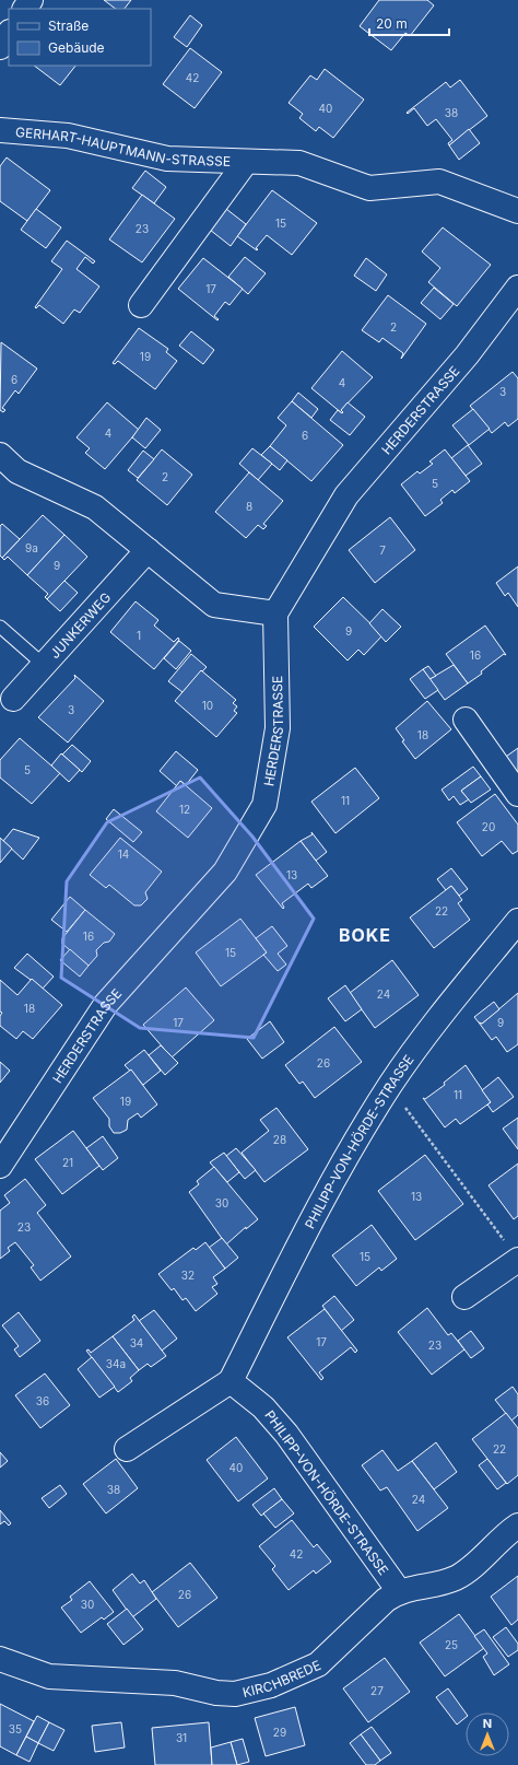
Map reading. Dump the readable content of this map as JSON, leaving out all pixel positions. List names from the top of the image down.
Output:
{
  "streets": {
    "street": [
      "GERHART-HAUPTMANN-STRASSE",
      "HERDERSTRASSE",
      "JUNKERWEG",
      "PHILIPP-VON-HÖRDE-STRASSE",
      "KIRCHBREDE"
    ]
  },
  "crossings": [
    ["PHILIPP-VON-HÖRDE-STRASSE", "KIRCHBREDE"]
  ],
  "districts": ["BOKE"],
  "house_numbers": [
    "42",
    "40",
    "38",
    "15",
    "23",
    "17",
    "2",
    "19",
    "6",
    "4",
    "3",
    "4",
    "6",
    "2",
    "5",
    "8",
    "9a",
    "7",
    "9",
    "9",
    "1",
    "16",
    "10",
    "3",
    "18",
    "5",
    "11",
    "12",
    "20",
    "14",
    "13",
    "22",
    "16",
    "15",
    "24",
    "18",
    "17",
    "9",
    "26",
    "11",
    "19",
    "28",
    "21",
    "13",
    "30",
    "23",
    "15",
    "32",
    "17",
    "34",
    "23",
    "34a",
    "36",
    "22",
    "40",
    "38",
    "24",
    "42",
    "26",
    "30",
    "25",
    "27",
    "35",
    "29",
    "31"
  ],
  "legend": ["Straße", "Gebäude"],
  "scale_bar": "20 m",
  "north": "top"
}
